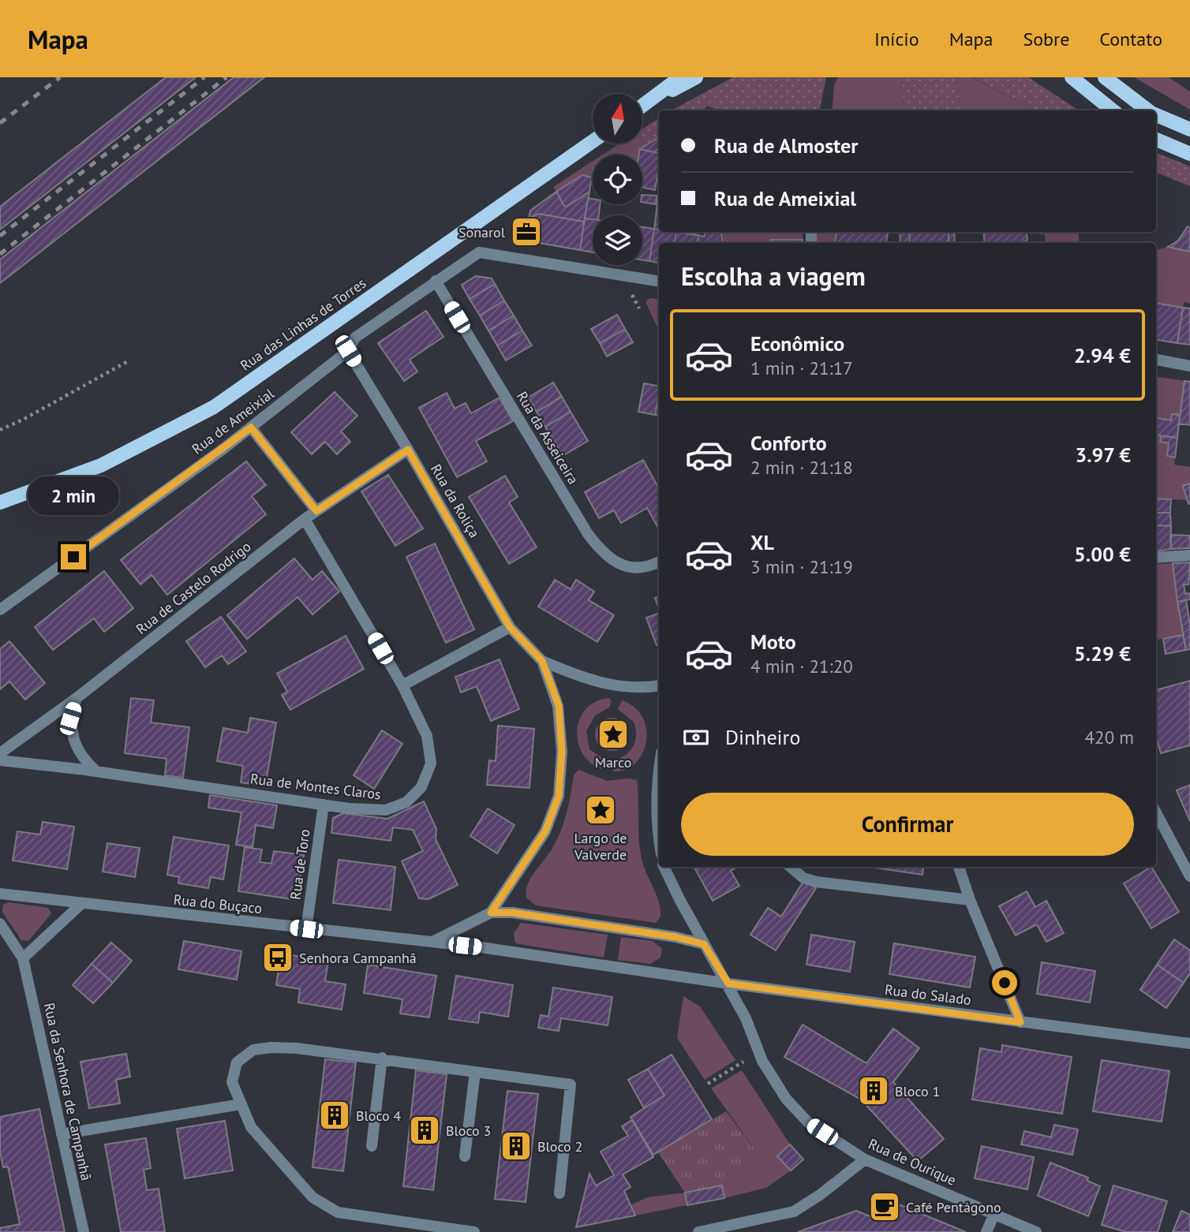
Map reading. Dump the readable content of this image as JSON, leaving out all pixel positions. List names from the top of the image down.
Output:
{
  "streets": {
    "main road": ["Rua das Linhas de Torres"],
    "street": [
      "Rua de Ameixial",
      "Rua da Asseiceira",
      "Rua da Roliça",
      "Rua de Castelo Rodrigo",
      "Rua de Montes Claros",
      "Rua de Toro",
      "Rua do Buçaco",
      "Rua do Salado",
      "Rua da Senhora de Campanhã",
      "Rua de Ourique"
    ]
  },
  "crossings": [
    ["Rua de Ameixial", "Rua da Asseiceira"],
    ["Rua de Ameixial", "Rua da Roliça"],
    ["Rua da Roliça", "Rua de Castelo Rodrigo"],
    ["Rua de Castelo Rodrigo", "Rua de Montes Claros"],
    ["Rua de Montes Claros", "Rua de Toro"],
    ["Rua de Toro", "Rua do Buçaco"],
    ["Rua do Salado", "Rua de Ourique"]
  ],
  "places": {
    "office": ["Sonarol"],
    "place": ["Marco", "Largo de Valverde"],
    "bus stop": ["Senhora Campanhã"],
    "building": [
      "Bloco 1",
      "Bloco 4",
      "Bloco 3",
      "Bloco 2"
    ],
    "cafe": ["Café Pentágono"]
  },
  "north": "top",
  "page": {
    "header": "Mapa",
    "nav": [
      "Início",
      "Mapa",
      "Sobre",
      "Contato"
    ],
    "banner": ["Rua de Almoster", "Rua de Ameixial"],
    "heading": "Escolha a viagem",
    "list": [
      {
        "name": "Econômico",
        "note": "1 min · 21:17",
        "value": "2.94 €"
      },
      {
        "name": "Conforto",
        "note": "2 min · 21:18",
        "value": "3.97 €"
      },
      {
        "name": "XL",
        "note": "3 min · 21:19",
        "value": "5.00 €"
      },
      {
        "name": "Moto",
        "note": "4 min · 21:20",
        "value": "5.29 €"
      }
    ],
    "bubble": "2 min",
    "pay": ["Dinheiro", "420 m"],
    "buttons": "Confirmar"
  }
}
